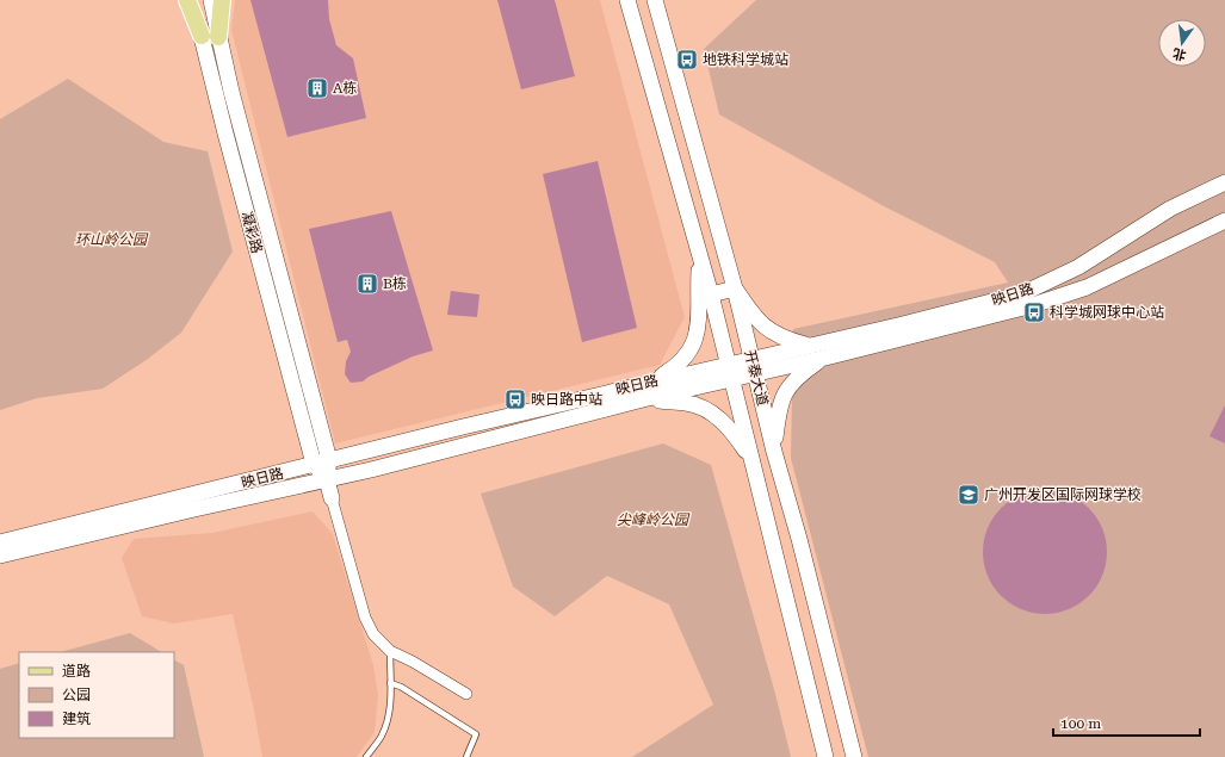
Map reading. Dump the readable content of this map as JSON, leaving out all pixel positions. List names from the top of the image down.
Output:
{
  "streets": {
    "street": ["凝彩路", "映日路", "开泰大道"]
  },
  "crossings": [
    ["凝彩路", "映日路"],
    ["映日路", "开泰大道"]
  ],
  "parks": ["环山岭公园", "尖峰岭公园"],
  "places": {
    "bus stop": ["地铁科学城站", "科学城网球中心站", "映日路中站"],
    "building": ["A栋", "B栋"],
    "school or university": ["广州开发区国际网球学校"]
  },
  "legend": ["道路", "公园", "建筑"],
  "scale_bar": "100 m",
  "north": "bottom"
}
